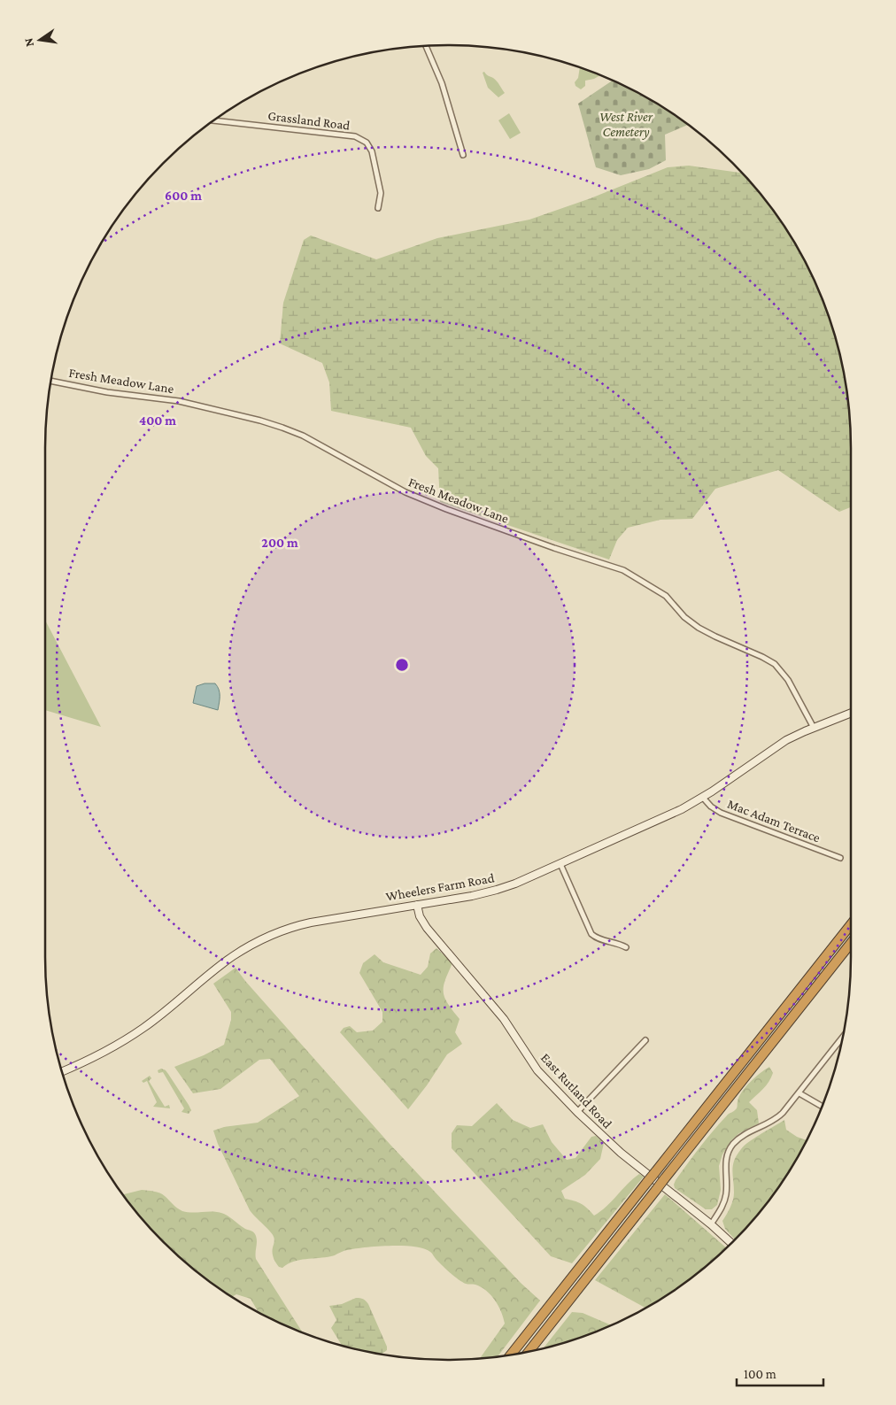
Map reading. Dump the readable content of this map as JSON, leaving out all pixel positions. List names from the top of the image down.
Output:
{
  "streets": {
    "main road": ["Wheelers Farm Road", "East Rutland Road"],
    "street": ["Grassland Road", "Fresh Meadow Lane", "Mac Adam Terrace"]
  },
  "crossings": [
    ["Fresh Meadow Lane", "Wheelers Farm Road"],
    ["Mac Adam Terrace", "Wheelers Farm Road"],
    ["Wheelers Farm Road", "East Rutland Road"]
  ],
  "parks": ["West River Cemetery"],
  "scale_bar": "100 m",
  "north": "left",
  "rings": ["600 m", "400 m", "200 m"]
}
